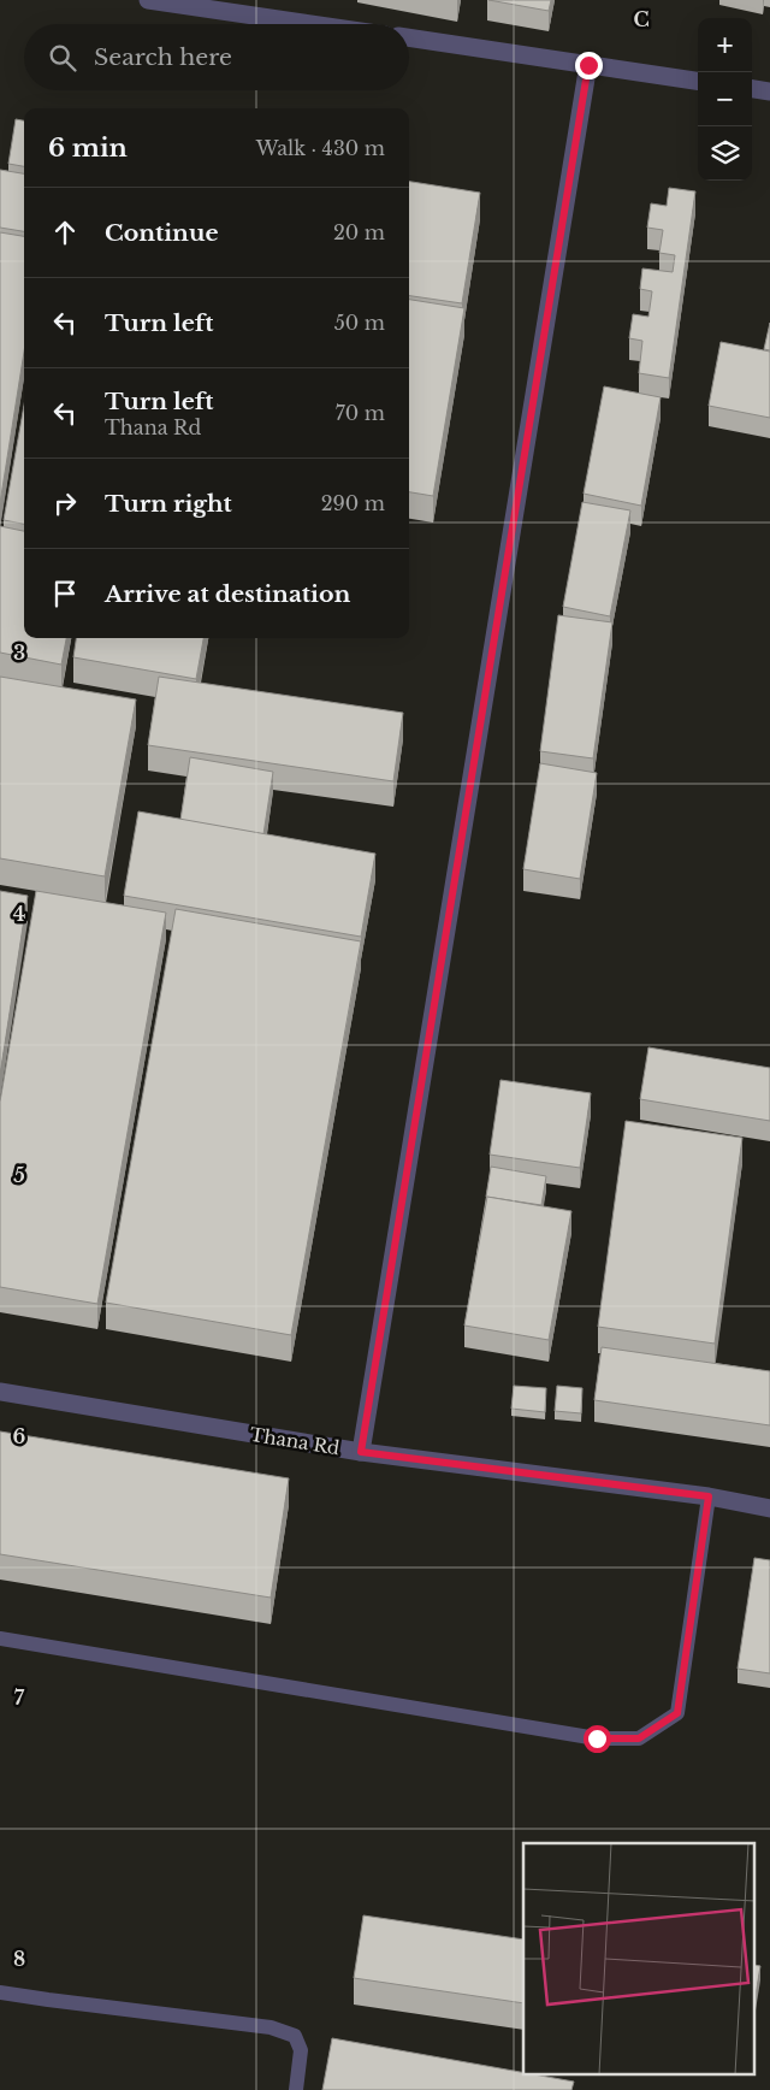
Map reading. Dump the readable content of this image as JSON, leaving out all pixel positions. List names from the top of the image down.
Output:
{
  "streets": {
    "street": ["Thana Rd"]
  },
  "page": {
    "map_buttons": ["+", "−"],
    "search": "Search here",
    "heading": ["6 min", "Walk · 430 m"],
    "list": [
      ["Continue", "20 m"],
      ["Turn left", "50 m"],
      ["Turn left", "Thana Rd", "70 m"],
      ["Turn right", "290 m"],
      "Arrive at destination"
    ]
  },
  "grid": {
    "columns": ["C"],
    "rows": [
      "3",
      "4",
      "5",
      "6",
      "7",
      "8"
    ]
  }
}
